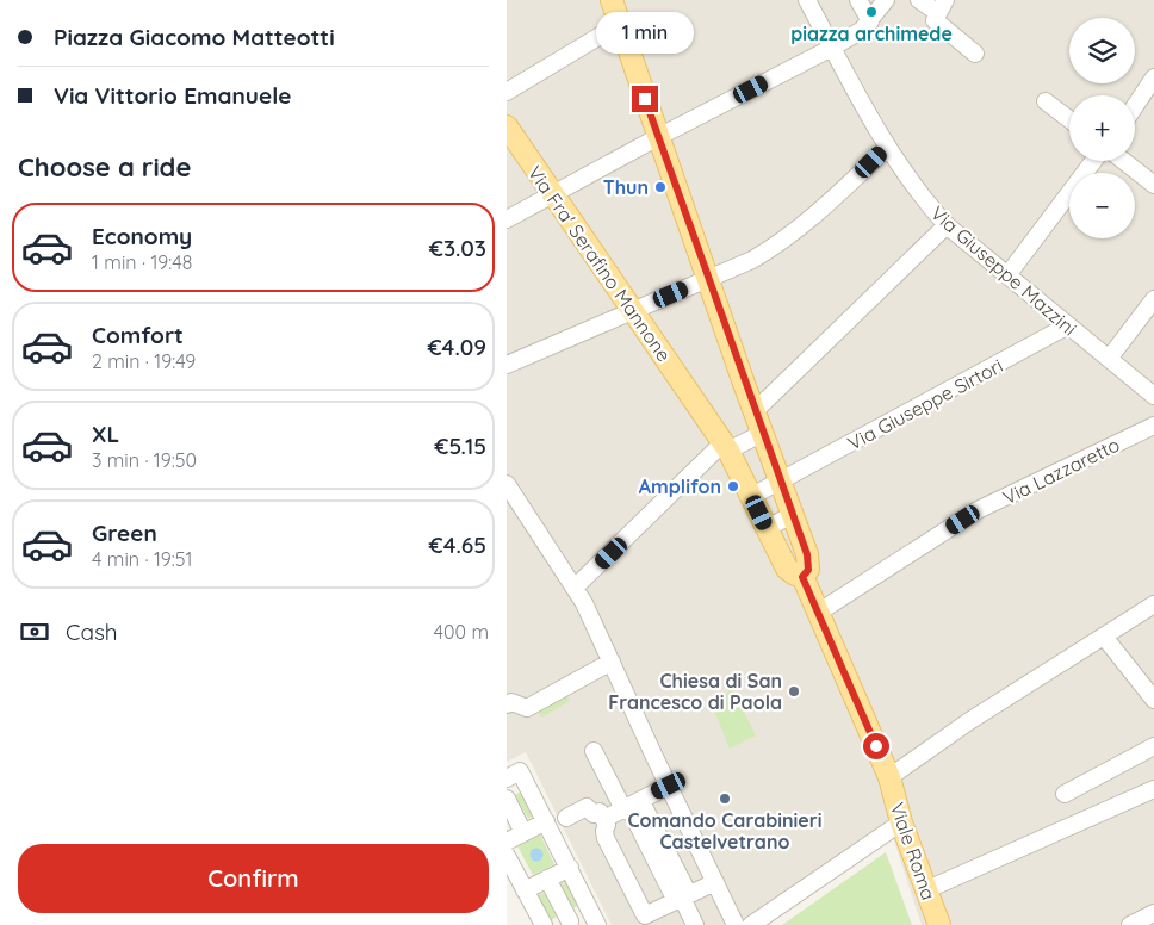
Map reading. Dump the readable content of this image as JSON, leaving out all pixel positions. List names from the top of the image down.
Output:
{
  "streets": {
    "main road": ["Via Fra' Serafino Mannone", "Viale Roma"],
    "street": ["Via Giuseppe Mazzini", "Via Giuseppe Sirtori", "Via Lazzaretto"]
  },
  "crossings": [
    ["Via Fra' Serafino Mannone", "Via Giuseppe Sirtori"],
    ["Via Fra' Serafino Mannone", "Viale Roma"],
    ["Via Giuseppe Mazzini", "Via Giuseppe Sirtori"],
    ["Via Lazzaretto", "Viale Roma"]
  ],
  "places": [
    "piazza archimede",
    "Thun",
    "Amplifon",
    "Chiesa di San Francesco di Paola",
    "Comando Carabinieri Castelvetrano"
  ],
  "page": {
    "banner": ["Piazza Giacomo Matteotti", "Via Vittorio Emanuele"],
    "bubble": "1 min",
    "map_buttons": ["+", "−"],
    "heading": "Choose a ride",
    "list": [
      {
        "name": "Economy",
        "note": "1 min · 19:48",
        "value": "€3.03"
      },
      {
        "name": "Comfort",
        "note": "2 min · 19:49",
        "value": "€4.09"
      },
      {
        "name": "XL",
        "note": "3 min · 19:50",
        "value": "€5.15"
      },
      {
        "name": "Green",
        "note": "4 min · 19:51",
        "value": "€4.65"
      }
    ],
    "pay": ["Cash", "400 m"],
    "buttons": "Confirm"
  }
}
